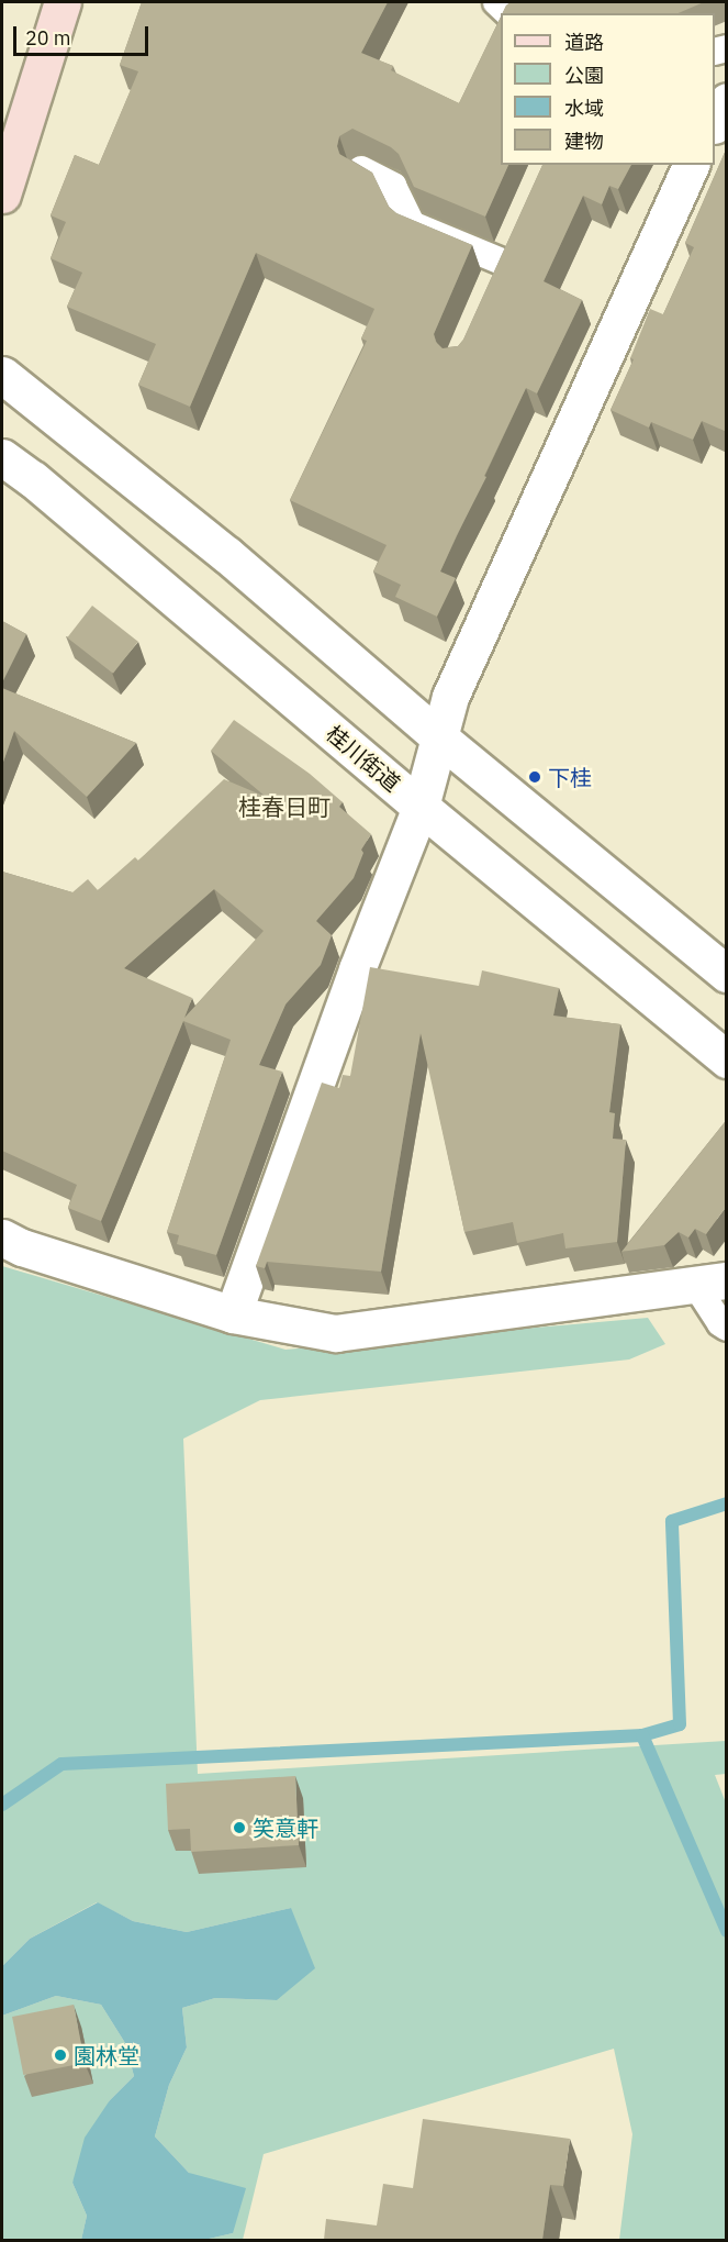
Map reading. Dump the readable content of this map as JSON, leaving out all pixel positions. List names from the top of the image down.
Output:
{
  "streets": {
    "street": ["桂川街道"]
  },
  "districts": ["桂春日町"],
  "places": ["下桂", "笑意軒", "園林堂"],
  "legend": [
    "道路",
    "公園",
    "水域",
    "建物"
  ],
  "scale_bar": "20 m"
}
